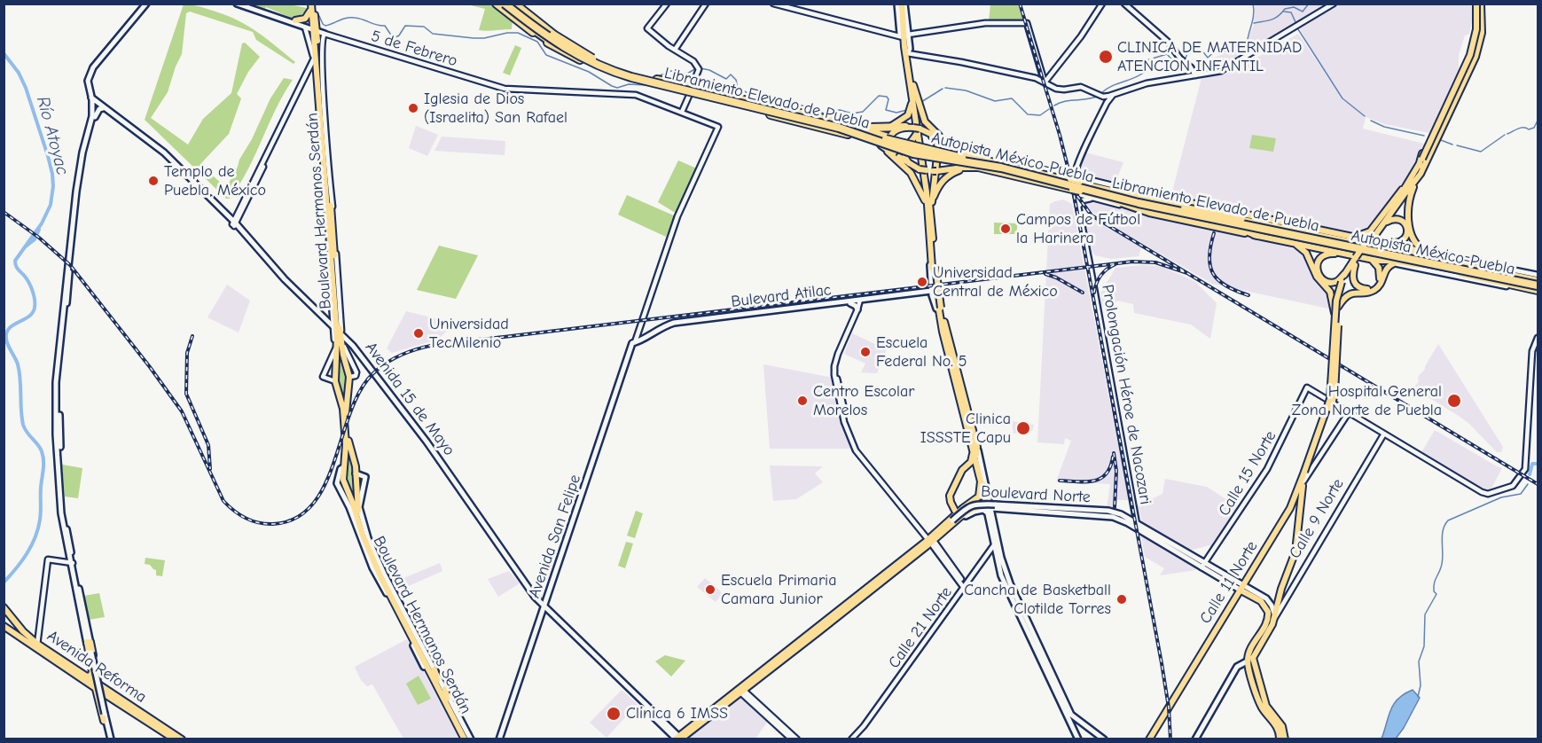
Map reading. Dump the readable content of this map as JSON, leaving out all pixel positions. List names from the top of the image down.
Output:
{
  "streets": {
    "highway": ["Libramiento Elevado de Puebla", "Autopista México-Puebla"],
    "main road": [
      "Boulevard Hermanos Serdán",
      "Bulevard Atilac",
      "Avenida 15 de Mayo",
      "Boulevard Norte",
      "Calle 9 Norte",
      "Avenida San Felipe",
      "Calle 11 Norte",
      "Avenida Reforma"
    ],
    "street": [
      "5 de Febrero",
      "Prolongación Héroe de Nacozari",
      "Calle 15 Norte",
      "Calle 21 Norte"
    ]
  },
  "crossings": [
    ["5 de Febrero", "Bulevard Atilac"],
    ["5 de Febrero", "Avenida San Felipe"],
    ["Libramiento Elevado de Puebla", "Autopista México-Puebla"],
    ["Boulevard Hermanos Serdán", "Avenida 15 de Mayo"],
    ["Bulevard Atilac", "Avenida San Felipe"],
    ["Prolongación Héroe de Nacozari", "Boulevard Norte"],
    ["Avenida 15 de Mayo", "Boulevard Norte"],
    ["Avenida 15 de Mayo", "Avenida San Felipe"],
    ["Calle 15 Norte", "Boulevard Norte"],
    ["Boulevard Norte", "Calle 9 Norte"],
    ["Boulevard Norte", "Calle 11 Norte"],
    ["Calle 9 Norte", "Calle 11 Norte"]
  ],
  "water": ["Río Atoyac"],
  "places": [
    "CLINICA DE MATERNIDAD ATENCION INFANTIL",
    "Iglesia de Dios (Israelita) San Rafael",
    "Templo de Puebla, México",
    "Campos de Fútbol la Harinera",
    "Universidad Central de México",
    "Universidad TecMilenio",
    "Escuela Federal No. 5",
    "Centro Escolar Morelos",
    "Hospital General Zona Norte de Puebla",
    "Clinica ISSSTE Capu",
    "Escuela Primaria Camara Junior",
    "Cancha de Basketball Clotilde Torres",
    "Clinica 6 IMSS"
  ]
}
